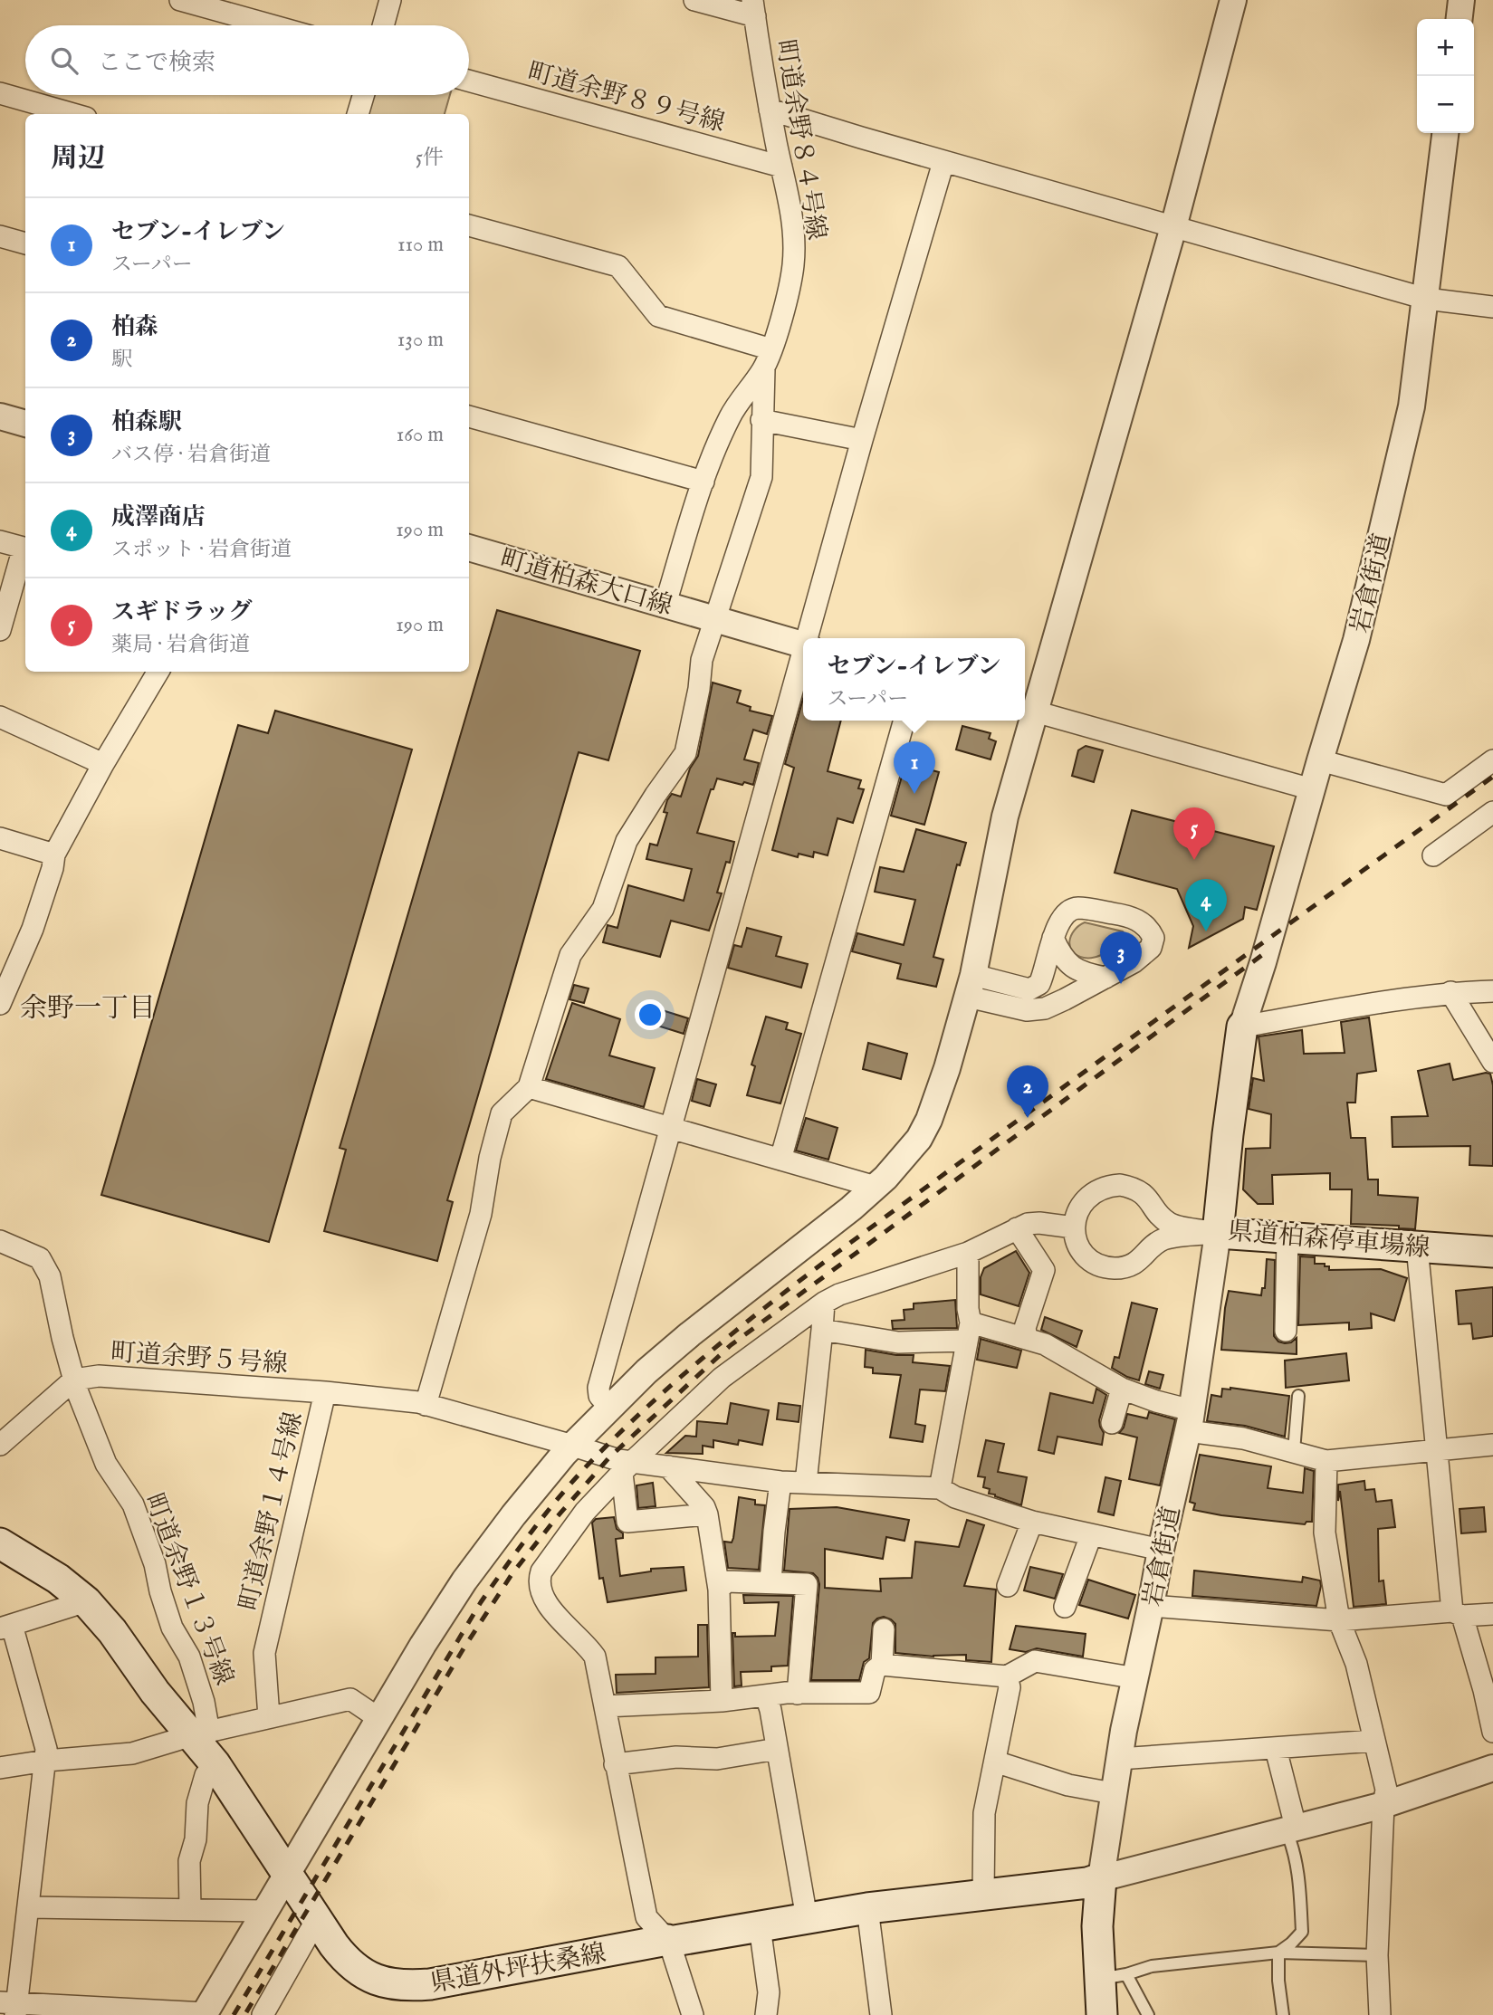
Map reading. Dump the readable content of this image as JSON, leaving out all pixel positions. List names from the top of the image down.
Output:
{
  "streets": {
    "main road": ["県道柏森停車場線", "県道外坪扶桑線"],
    "street": [
      "町道余野８９号線",
      "町道余野８４号線",
      "町道柏森大口線",
      "岩倉街道",
      "町道余野５号線",
      "町道余野１４号線",
      "町道余野１３号線"
    ]
  },
  "crossings": [
    ["町道余野８９号線", "町道余野８４号線"],
    ["町道余野８４号線", "町道柏森大口線"],
    ["岩倉街道", "県道柏森停車場線"],
    ["岩倉街道", "県道外坪扶桑線"],
    ["町道余野５号線", "町道余野１４号線"],
    ["町道余野５号線", "町道余野１３号線"],
    ["町道余野１３号線", "県道外坪扶桑線"]
  ],
  "districts": ["余野一丁目"],
  "page": {
    "map_buttons": ["+", "−"],
    "search": "ここで検索",
    "heading": ["周辺", "5件"],
    "list": [
      {
        "mark": "1",
        "name": "セブン-イレブン",
        "note": "スーパー",
        "value": "110 m"
      },
      {
        "mark": "2",
        "name": "柏森",
        "note": "駅",
        "value": "130 m"
      },
      {
        "mark": "3",
        "name": "柏森駅",
        "note": "バス停 · 岩倉街道",
        "value": "160 m"
      },
      {
        "mark": "4",
        "name": "成澤商店",
        "note": "スポット · 岩倉街道",
        "value": "190 m"
      },
      {
        "mark": "5",
        "name": "スギドラッグ",
        "note": "薬局 · 岩倉街道",
        "value": "190 m"
      }
    ],
    "popup": ["セブン-イレブン", "スーパー"],
    "pins": [
      "1",
      "5",
      "4",
      "3",
      "2"
    ]
  }
}
